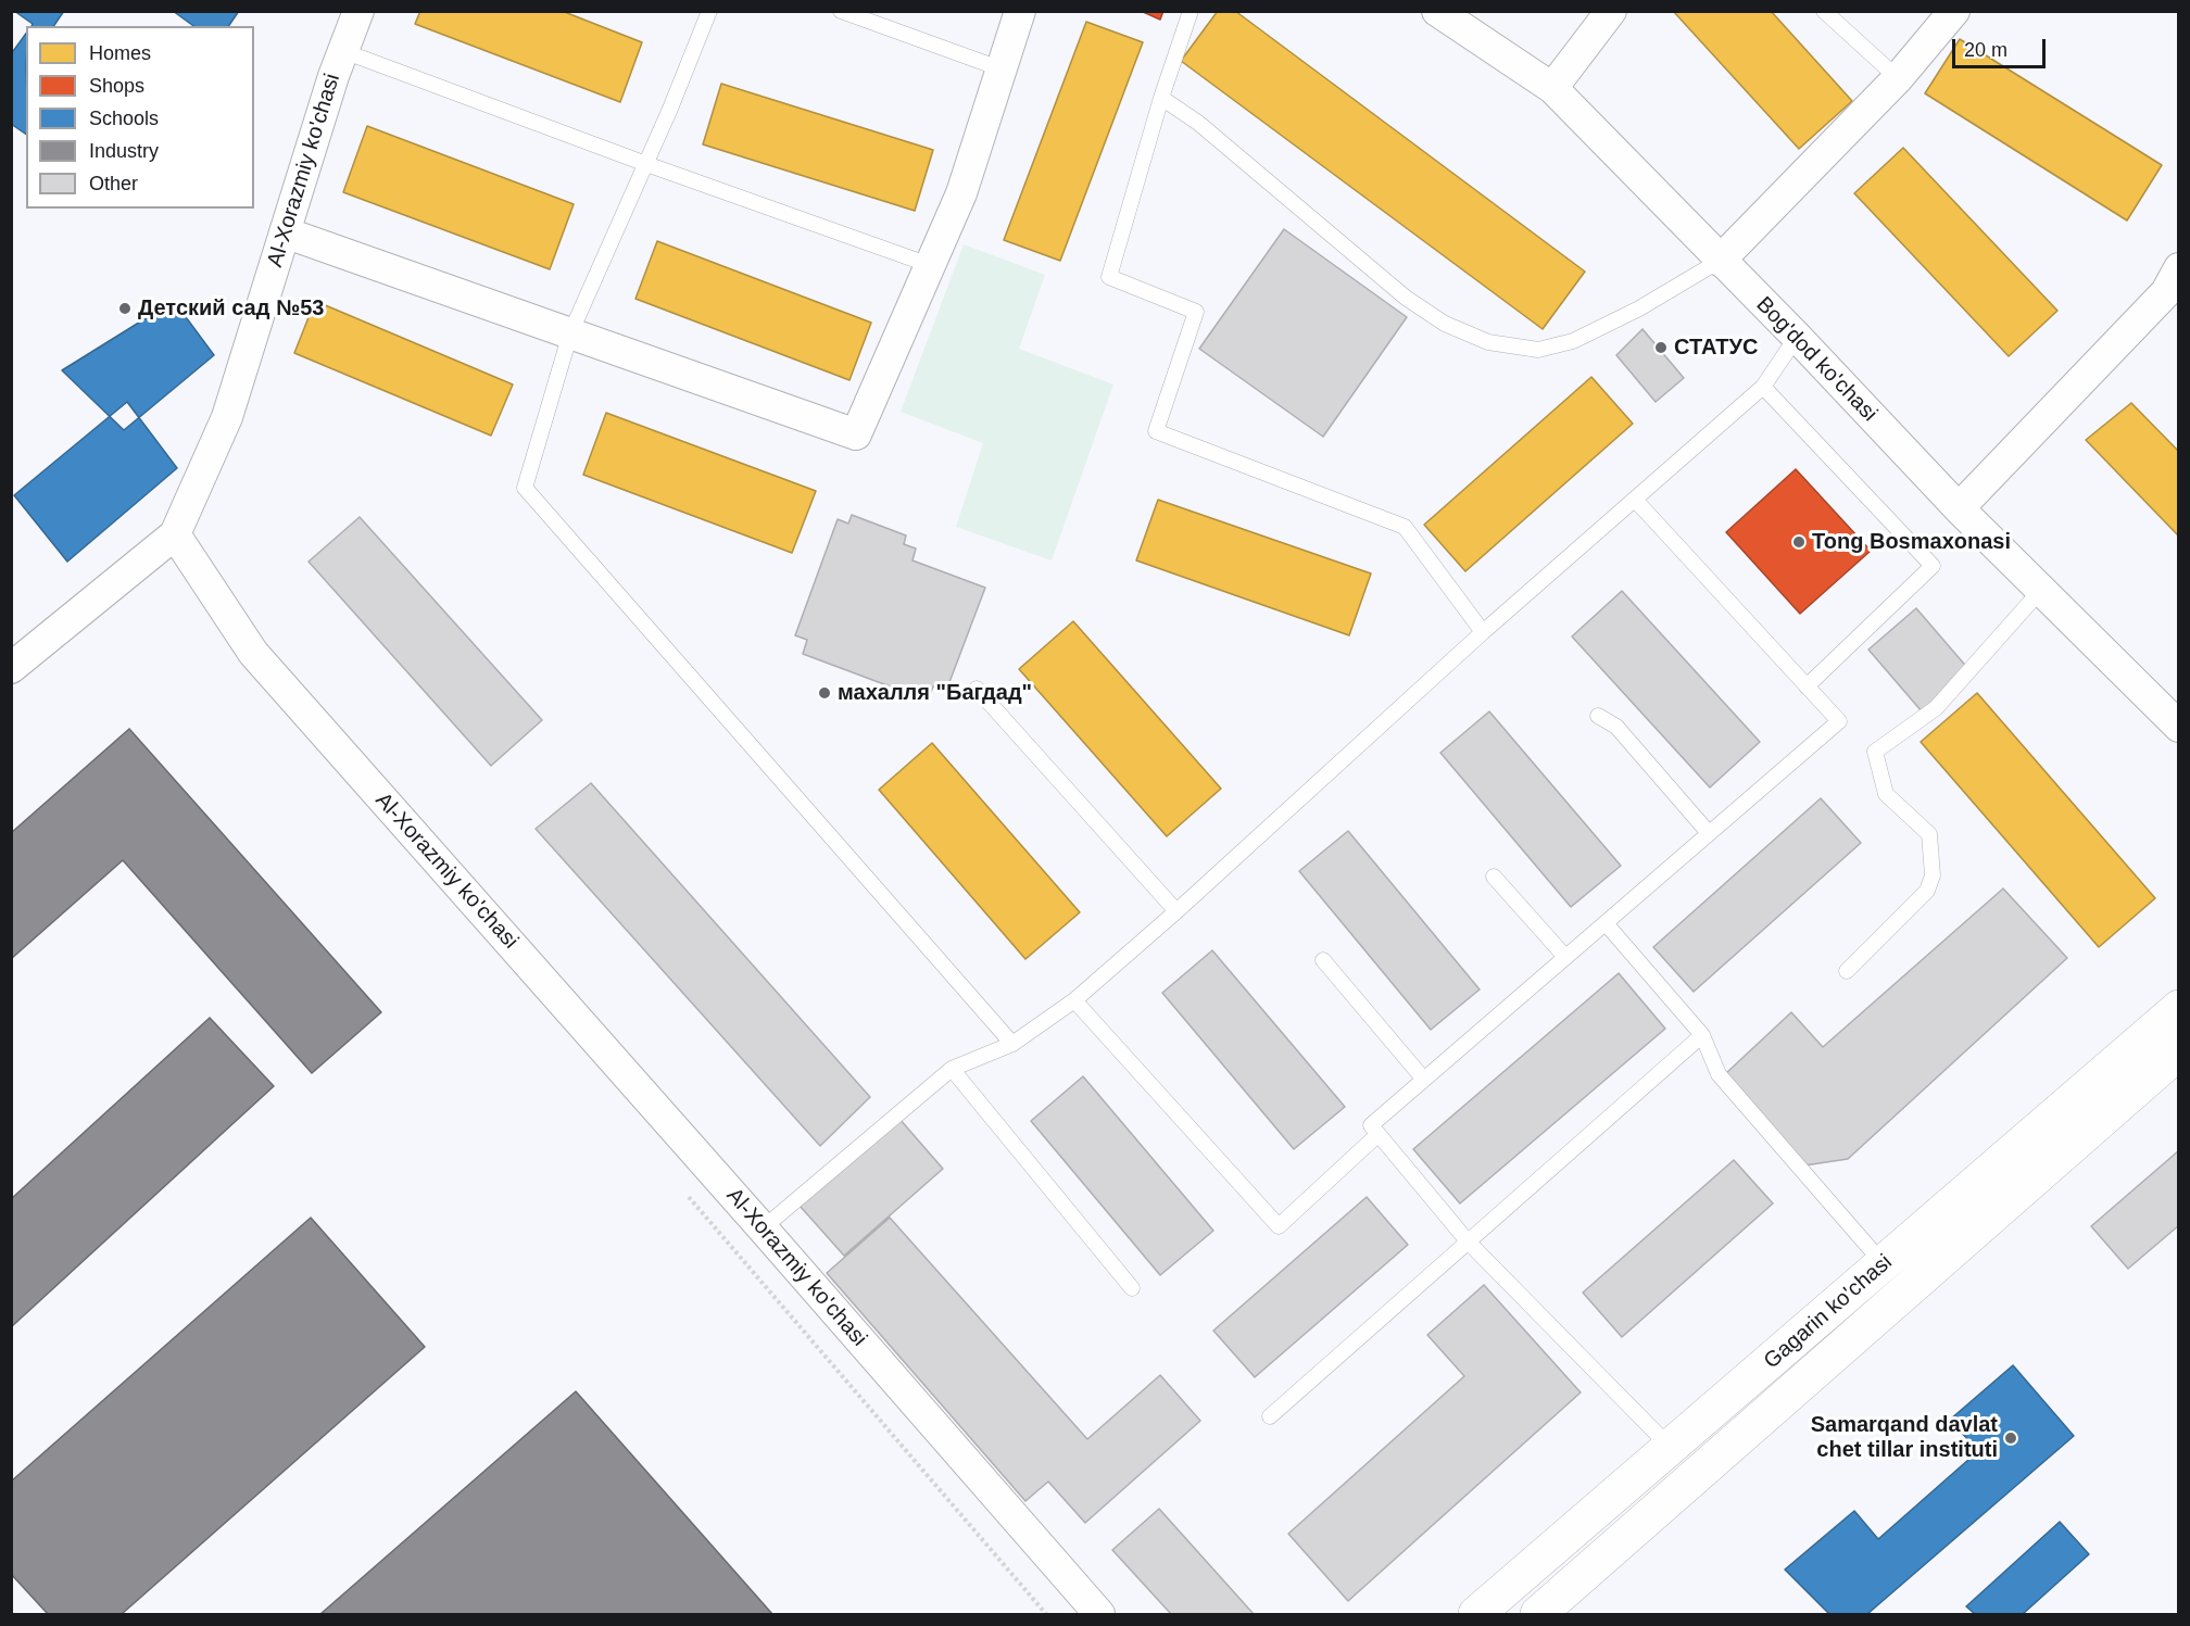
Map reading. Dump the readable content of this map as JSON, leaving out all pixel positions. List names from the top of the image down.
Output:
{
  "streets": {
    "main road": ["Gagarin ko'chasi"],
    "street": ["Al-Xorazmiy ko'chasi", "Bog'dod ko'chasi"]
  },
  "places": [
    "Детский сад №53",
    "СТАТУС",
    "Tong Bosmaxonasi",
    "махалля \"Багдад\"",
    "Samarqand davlat chet tillar instituti"
  ],
  "legend": [
    "Homes",
    "Shops",
    "Schools",
    "Industry",
    "Other"
  ],
  "scale_bar": "20 m"
}
